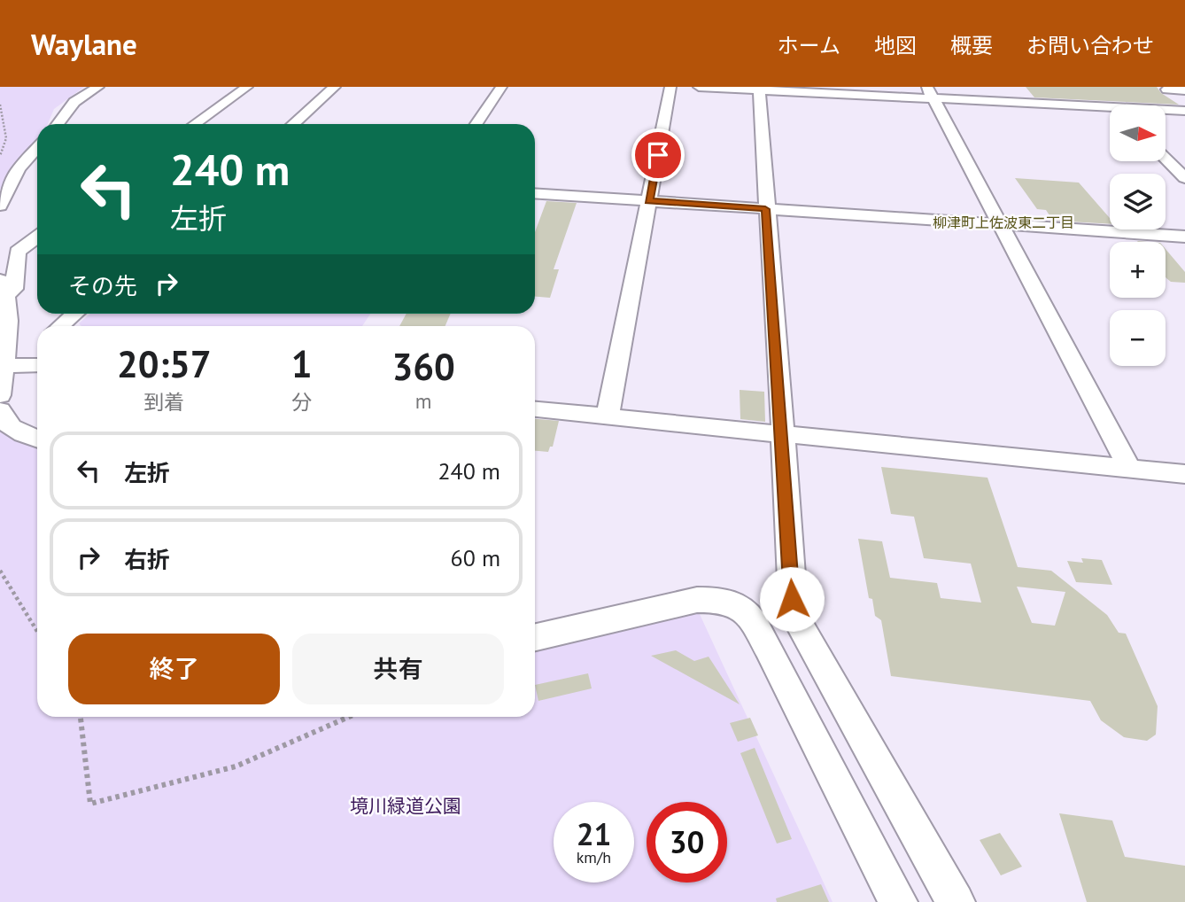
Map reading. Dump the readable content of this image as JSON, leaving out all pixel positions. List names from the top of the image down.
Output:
{
  "districts": ["柳津町上佐波東二丁目"],
  "parks": ["境川緑道公園"],
  "north": "right",
  "page": {
    "header": "Waylane",
    "nav": [
      "ホーム",
      "地図",
      "概要",
      "お問い合わせ"
    ],
    "map_buttons": ["+", "−"],
    "turn": ["240 m", "左折"],
    "then": "その先",
    "eta": [
      "20:57",
      "到着",
      "1",
      "分",
      "360",
      "m"
    ],
    "list": [
      {
        "name": "左折",
        "value": "240 m"
      },
      {
        "name": "右折",
        "value": "60 m"
      }
    ],
    "buttons": ["終了", "共有"],
    "speed": "21 km/h",
    "limit": "30"
  }
}
